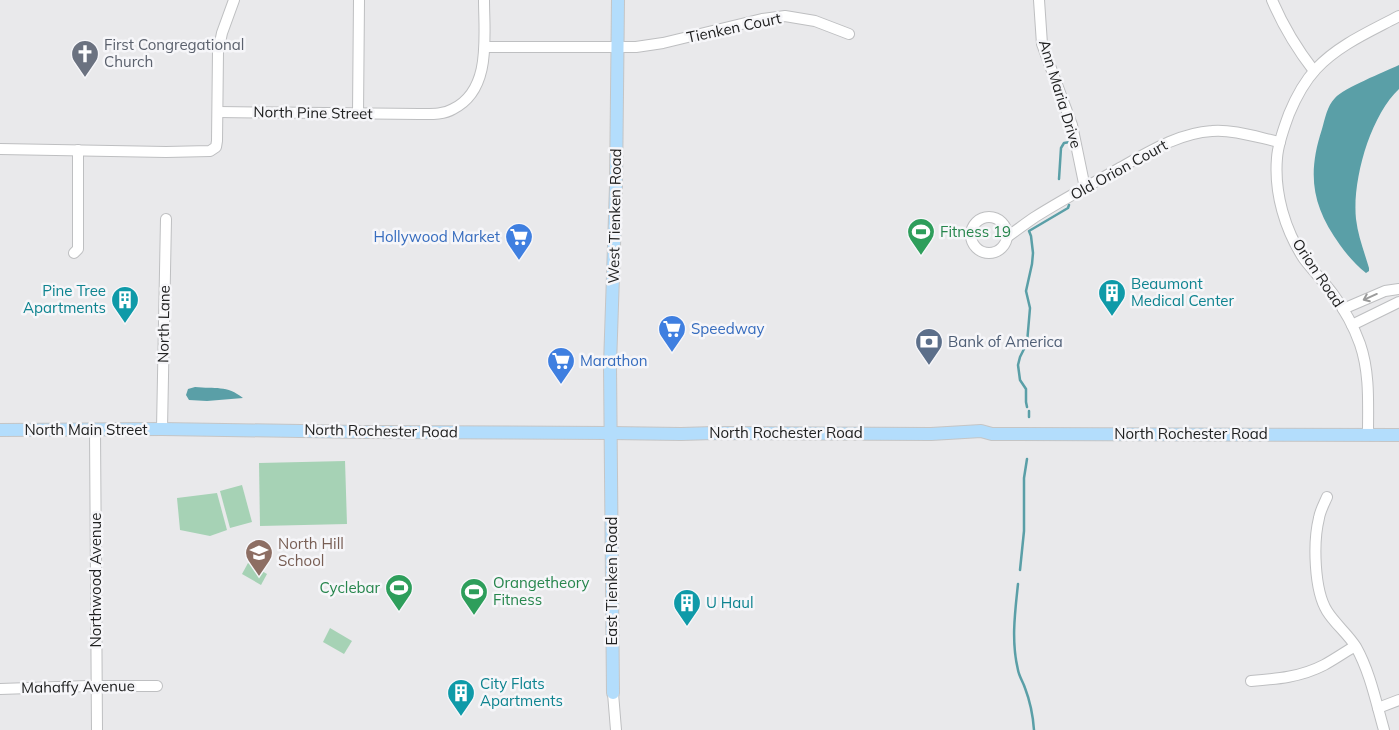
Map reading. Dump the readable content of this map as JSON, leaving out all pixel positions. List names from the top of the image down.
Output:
{
  "streets": {
    "main road": [
      "West Tienken Road",
      "North Main Street",
      "North Rochester Road",
      "East Tienken Road"
    ],
    "street": [
      "Tienken Court",
      "Ann Maria Drive",
      "North Pine Street",
      "Old Orion Court",
      "Orion Road",
      "North Lane",
      "Northwood Avenue",
      "Mahaffy Avenue"
    ]
  },
  "crossings": [
    ["Tienken Court", "West Tienken Road"],
    ["Ann Maria Drive", "Old Orion Court"],
    ["Old Orion Court", "Orion Road"],
    ["West Tienken Road", "North Rochester Road"],
    ["West Tienken Road", "East Tienken Road"],
    ["Orion Road", "North Rochester Road"],
    ["North Lane", "North Main Street"],
    ["North Lane", "North Rochester Road"],
    ["North Main Street", "North Rochester Road"],
    ["North Main Street", "Northwood Avenue"],
    ["North Rochester Road", "East Tienken Road"],
    ["Northwood Avenue", "Mahaffy Avenue"]
  ],
  "places": {
    "church": ["First Congregational Church"],
    "sports": ["Fitness 19", "Cyclebar", "Orangetheory Fitness"],
    "supermarket": ["Hollywood Market", "Speedway", "Marathon"],
    "building": [
      "Beaumont Medical Center",
      "Pine Tree Apartments",
      "U Haul",
      "City Flats Apartments"
    ],
    "bank": ["Bank of America"],
    "school or university": ["North Hill School"]
  }
}
